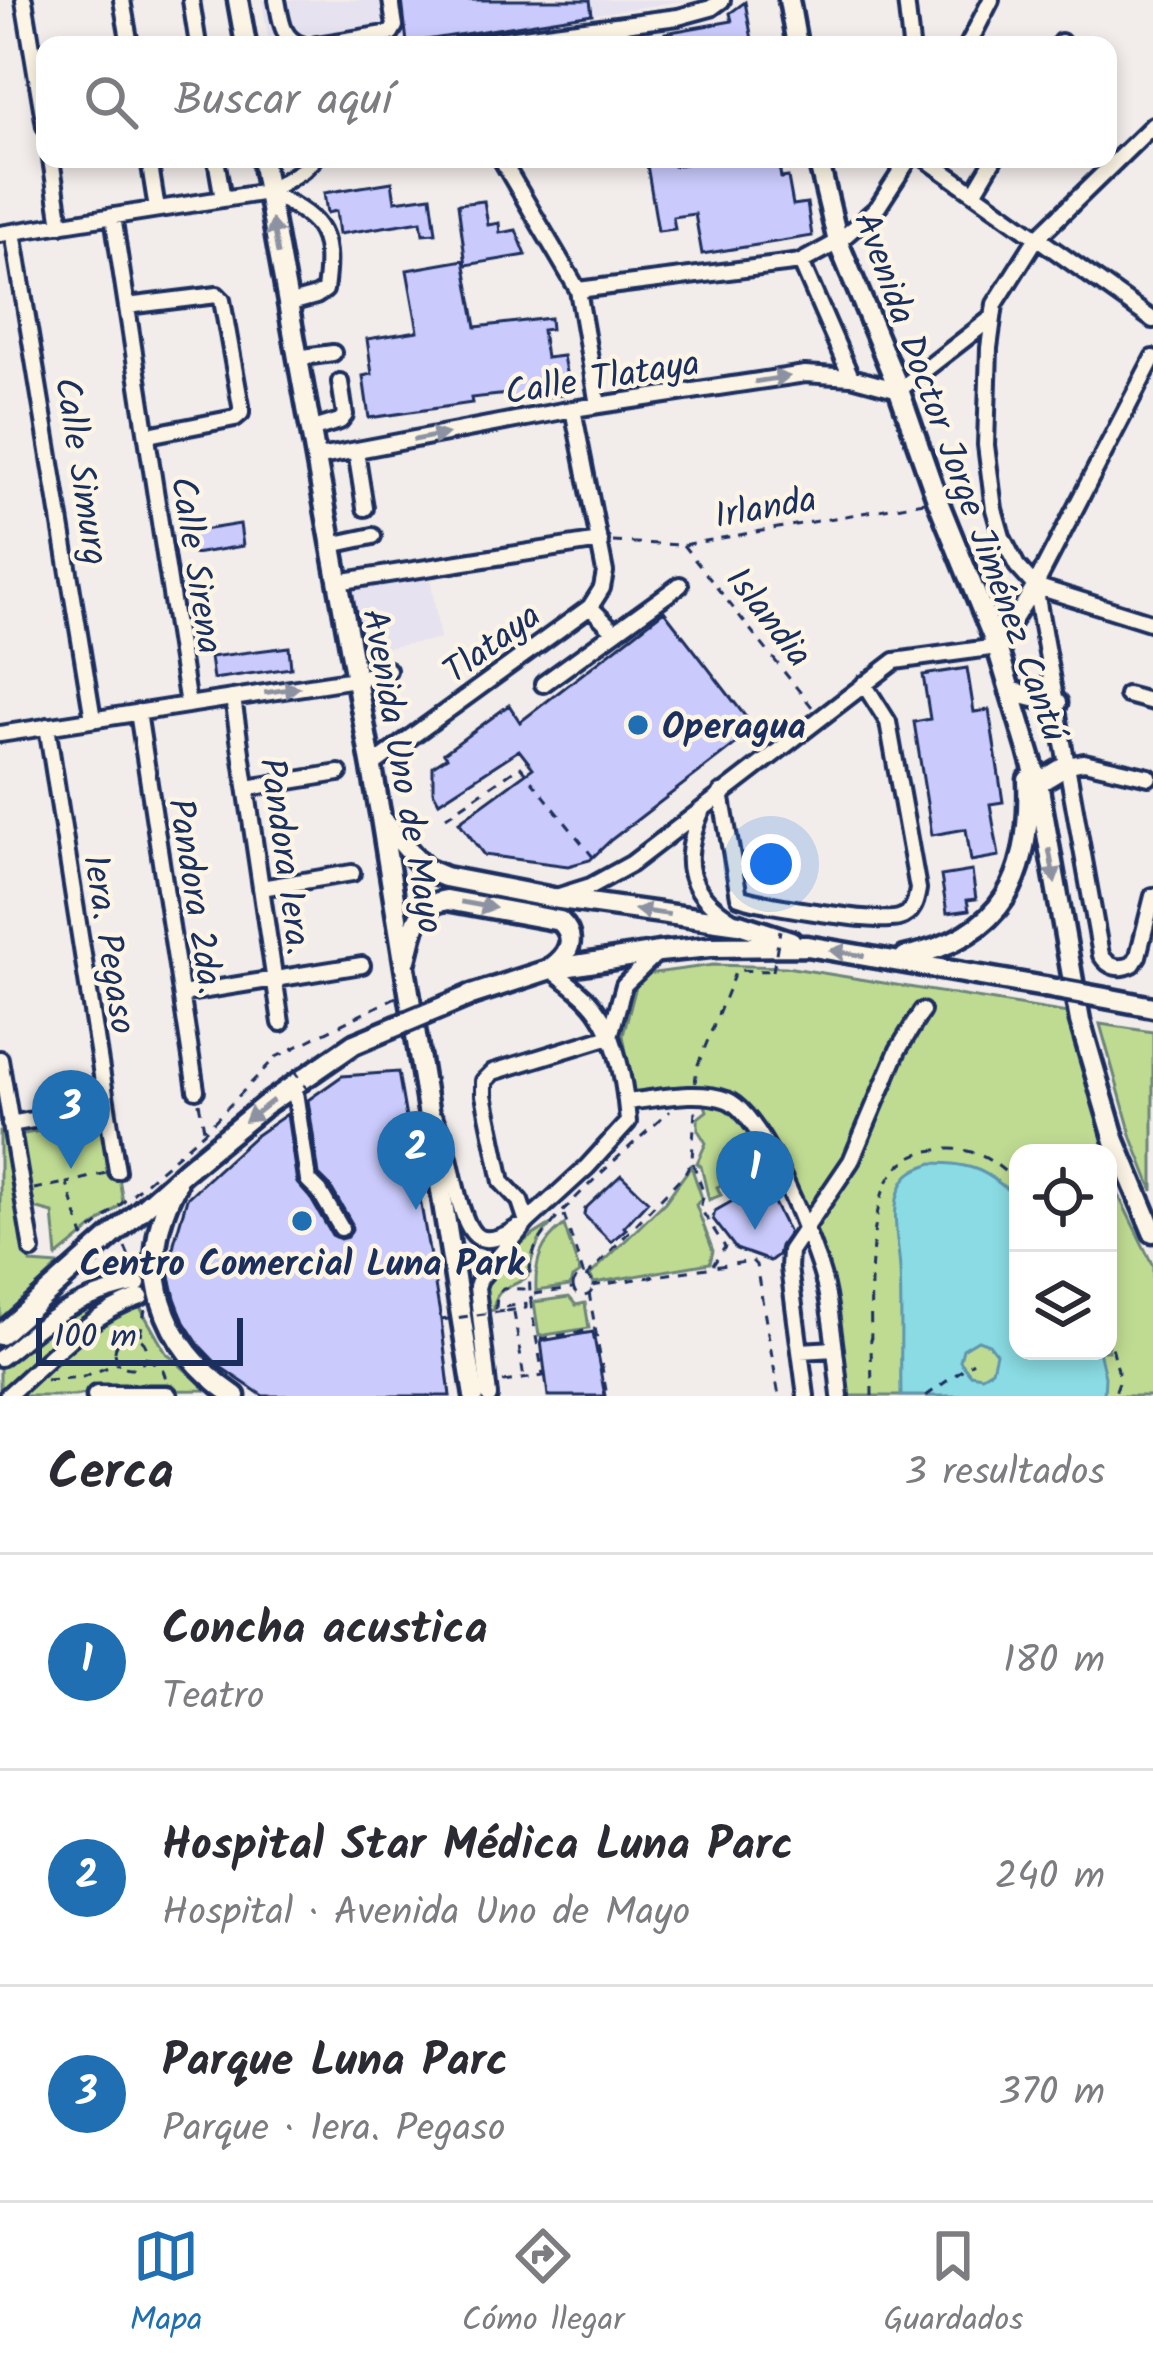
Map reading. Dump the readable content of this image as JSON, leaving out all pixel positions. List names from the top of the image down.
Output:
{
  "streets": {
    "main road": ["Avenida Doctor Jorge Jiménez Cantú", "Avenida Uno de Mayo"],
    "street": [
      "Calle Tlataya",
      "Calle Simurg",
      "Calle Sirena",
      "Tlataya",
      "Pandora 1era.",
      "Pandora 2da.",
      "1era. Pegaso"
    ],
    "path": ["Irlanda", "Islandia"]
  },
  "crossings": [
    ["Calle Tlataya", "Avenida Doctor Jorge Jiménez Cantú"],
    ["Calle Tlataya", "Tlataya"],
    ["Calle Tlataya", "Avenida Uno de Mayo"],
    ["Avenida Doctor Jorge Jiménez Cantú", "Irlanda"],
    ["Irlanda", "Islandia"],
    ["Irlanda", "Tlataya"],
    ["Tlataya", "Avenida Uno de Mayo"]
  ],
  "one_way": ["Avenida Doctor Jorge Jiménez Cantú"],
  "places": ["Operagua", "Centro Comercial Luna Park"],
  "scale_bar": "100 m",
  "page": {
    "search": "Buscar aquí",
    "pins": ["3", "2", "1"],
    "scale": "100 m",
    "heading": ["Cerca", "3 resultados"],
    "list": [
      {
        "mark": "1",
        "name": "Concha acustica",
        "note": "Teatro",
        "value": "180 m"
      },
      {
        "mark": "2",
        "name": "Hospital Star Médica Luna Parc",
        "note": "Hospital · Avenida Uno de Mayo",
        "value": "240 m"
      },
      {
        "mark": "3",
        "name": "Parque Luna Parc",
        "note": "Parque · 1era. Pegaso",
        "value": "370 m"
      }
    ],
    "nav": ["Mapa", "Cómo llegar", "Guardados"]
  }
}
